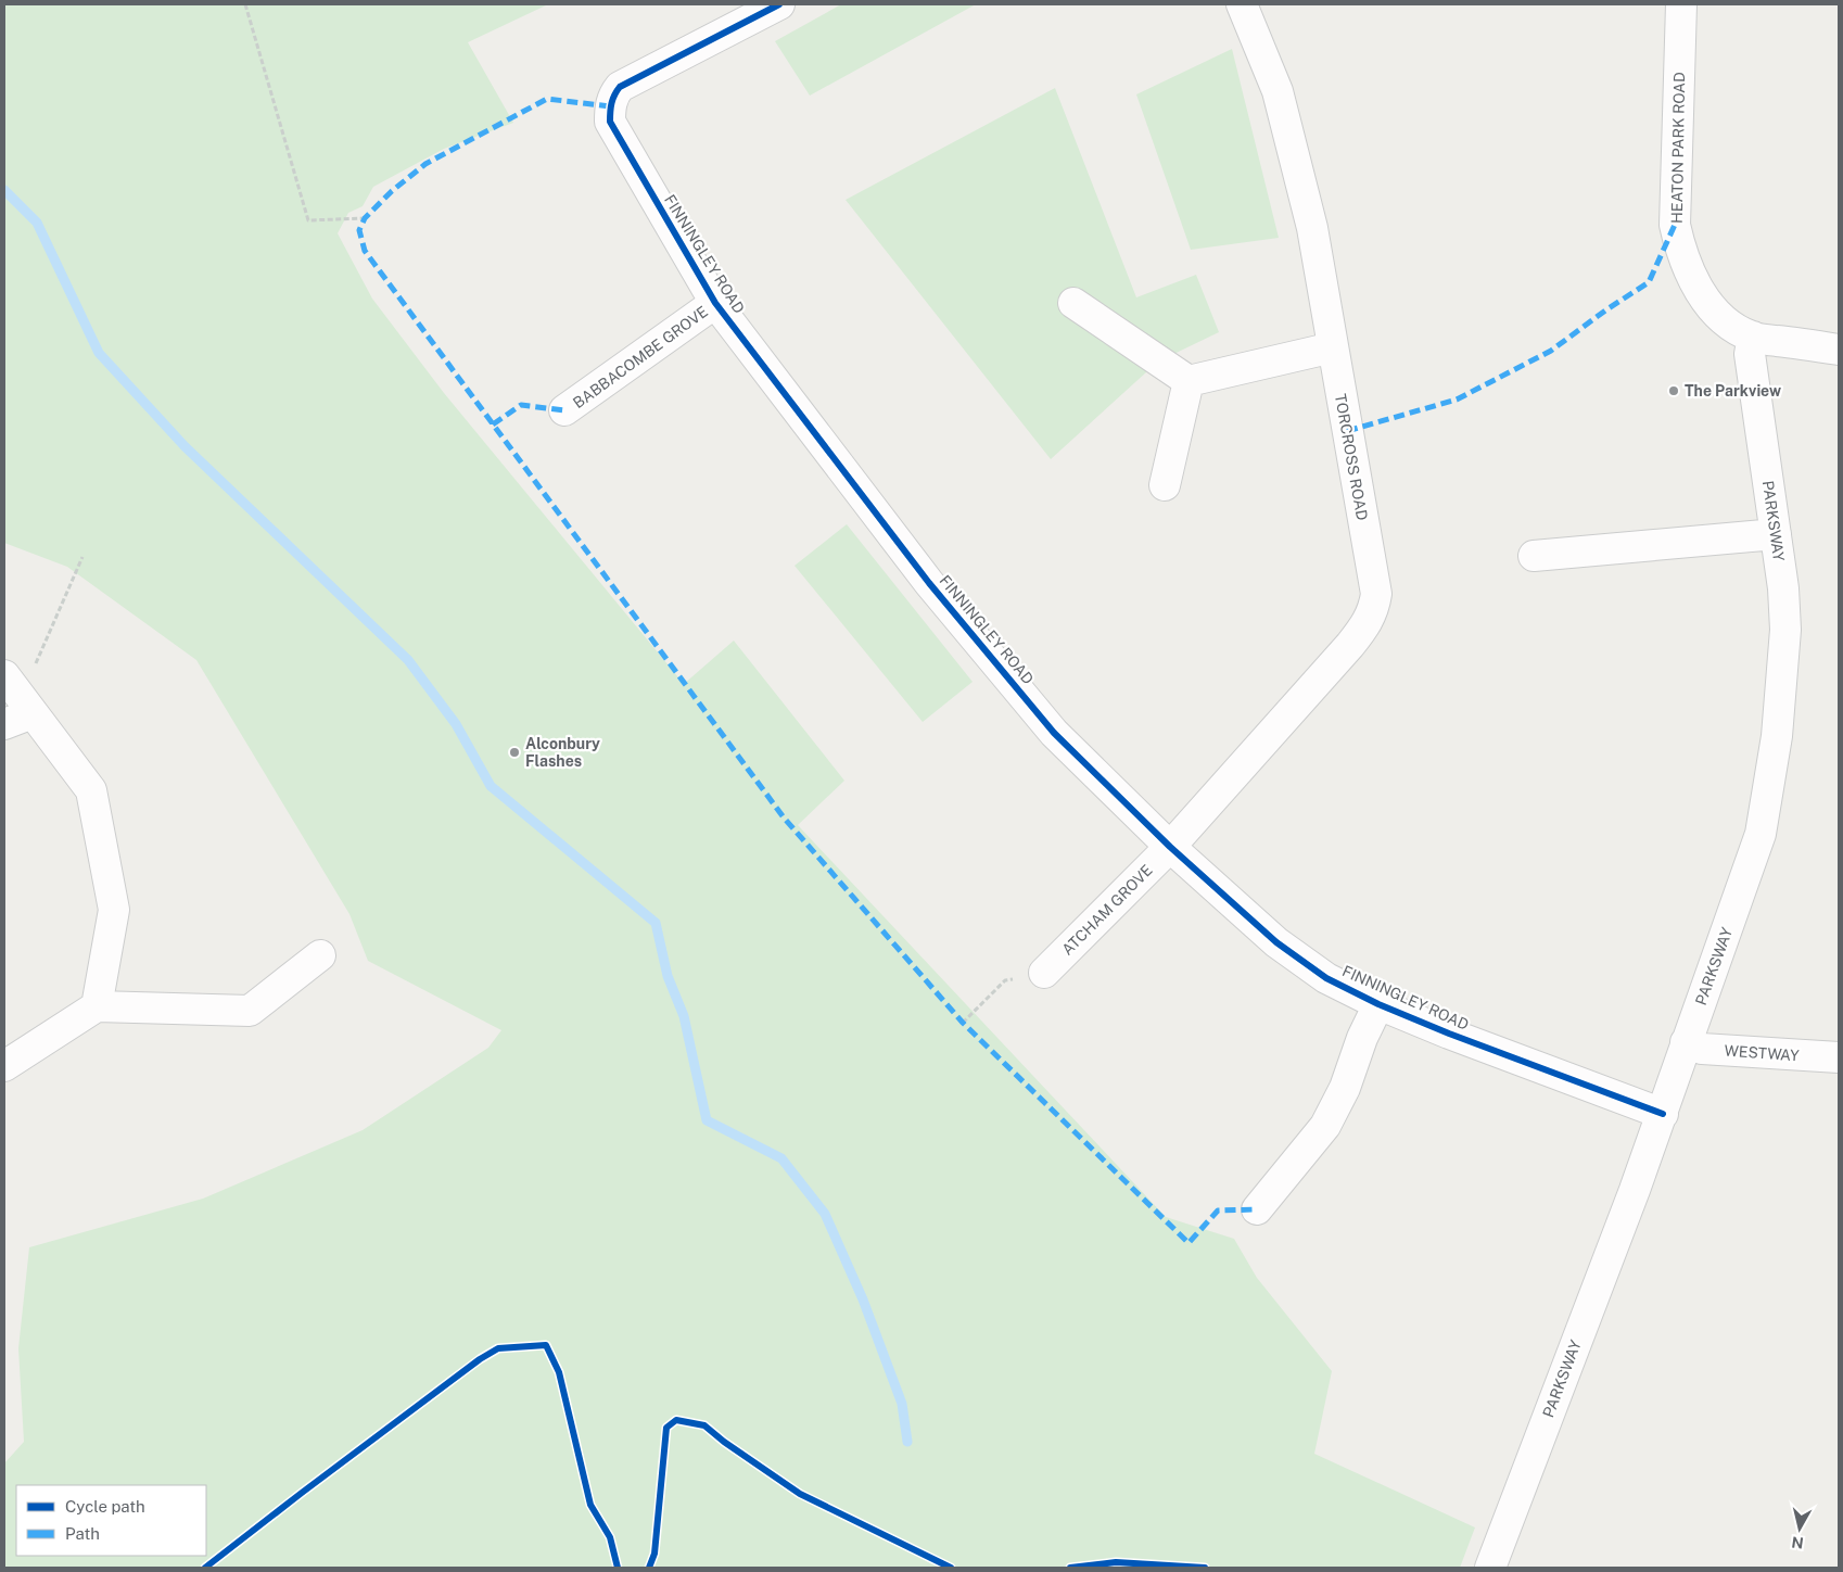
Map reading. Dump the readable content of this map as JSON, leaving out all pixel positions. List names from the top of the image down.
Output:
{
  "streets": {
    "street": [
      "HEATON PARK ROAD",
      "FINNINGLEY ROAD",
      "BABBACOMBE GROVE",
      "TORCROSS ROAD",
      "PARKSWAY",
      "ATCHAM GROVE",
      "WESTWAY"
    ]
  },
  "crossings": [
    ["HEATON PARK ROAD", "PARKSWAY"],
    ["FINNINGLEY ROAD", "BABBACOMBE GROVE"],
    ["FINNINGLEY ROAD", "TORCROSS ROAD"],
    ["FINNINGLEY ROAD", "PARKSWAY"],
    ["FINNINGLEY ROAD", "ATCHAM GROVE"],
    ["TORCROSS ROAD", "ATCHAM GROVE"],
    ["PARKSWAY", "WESTWAY"]
  ],
  "places": ["The Parkview", "Alconbury Flashes"],
  "legend": ["Cycle path", "Path"],
  "north": "bottom"
}
